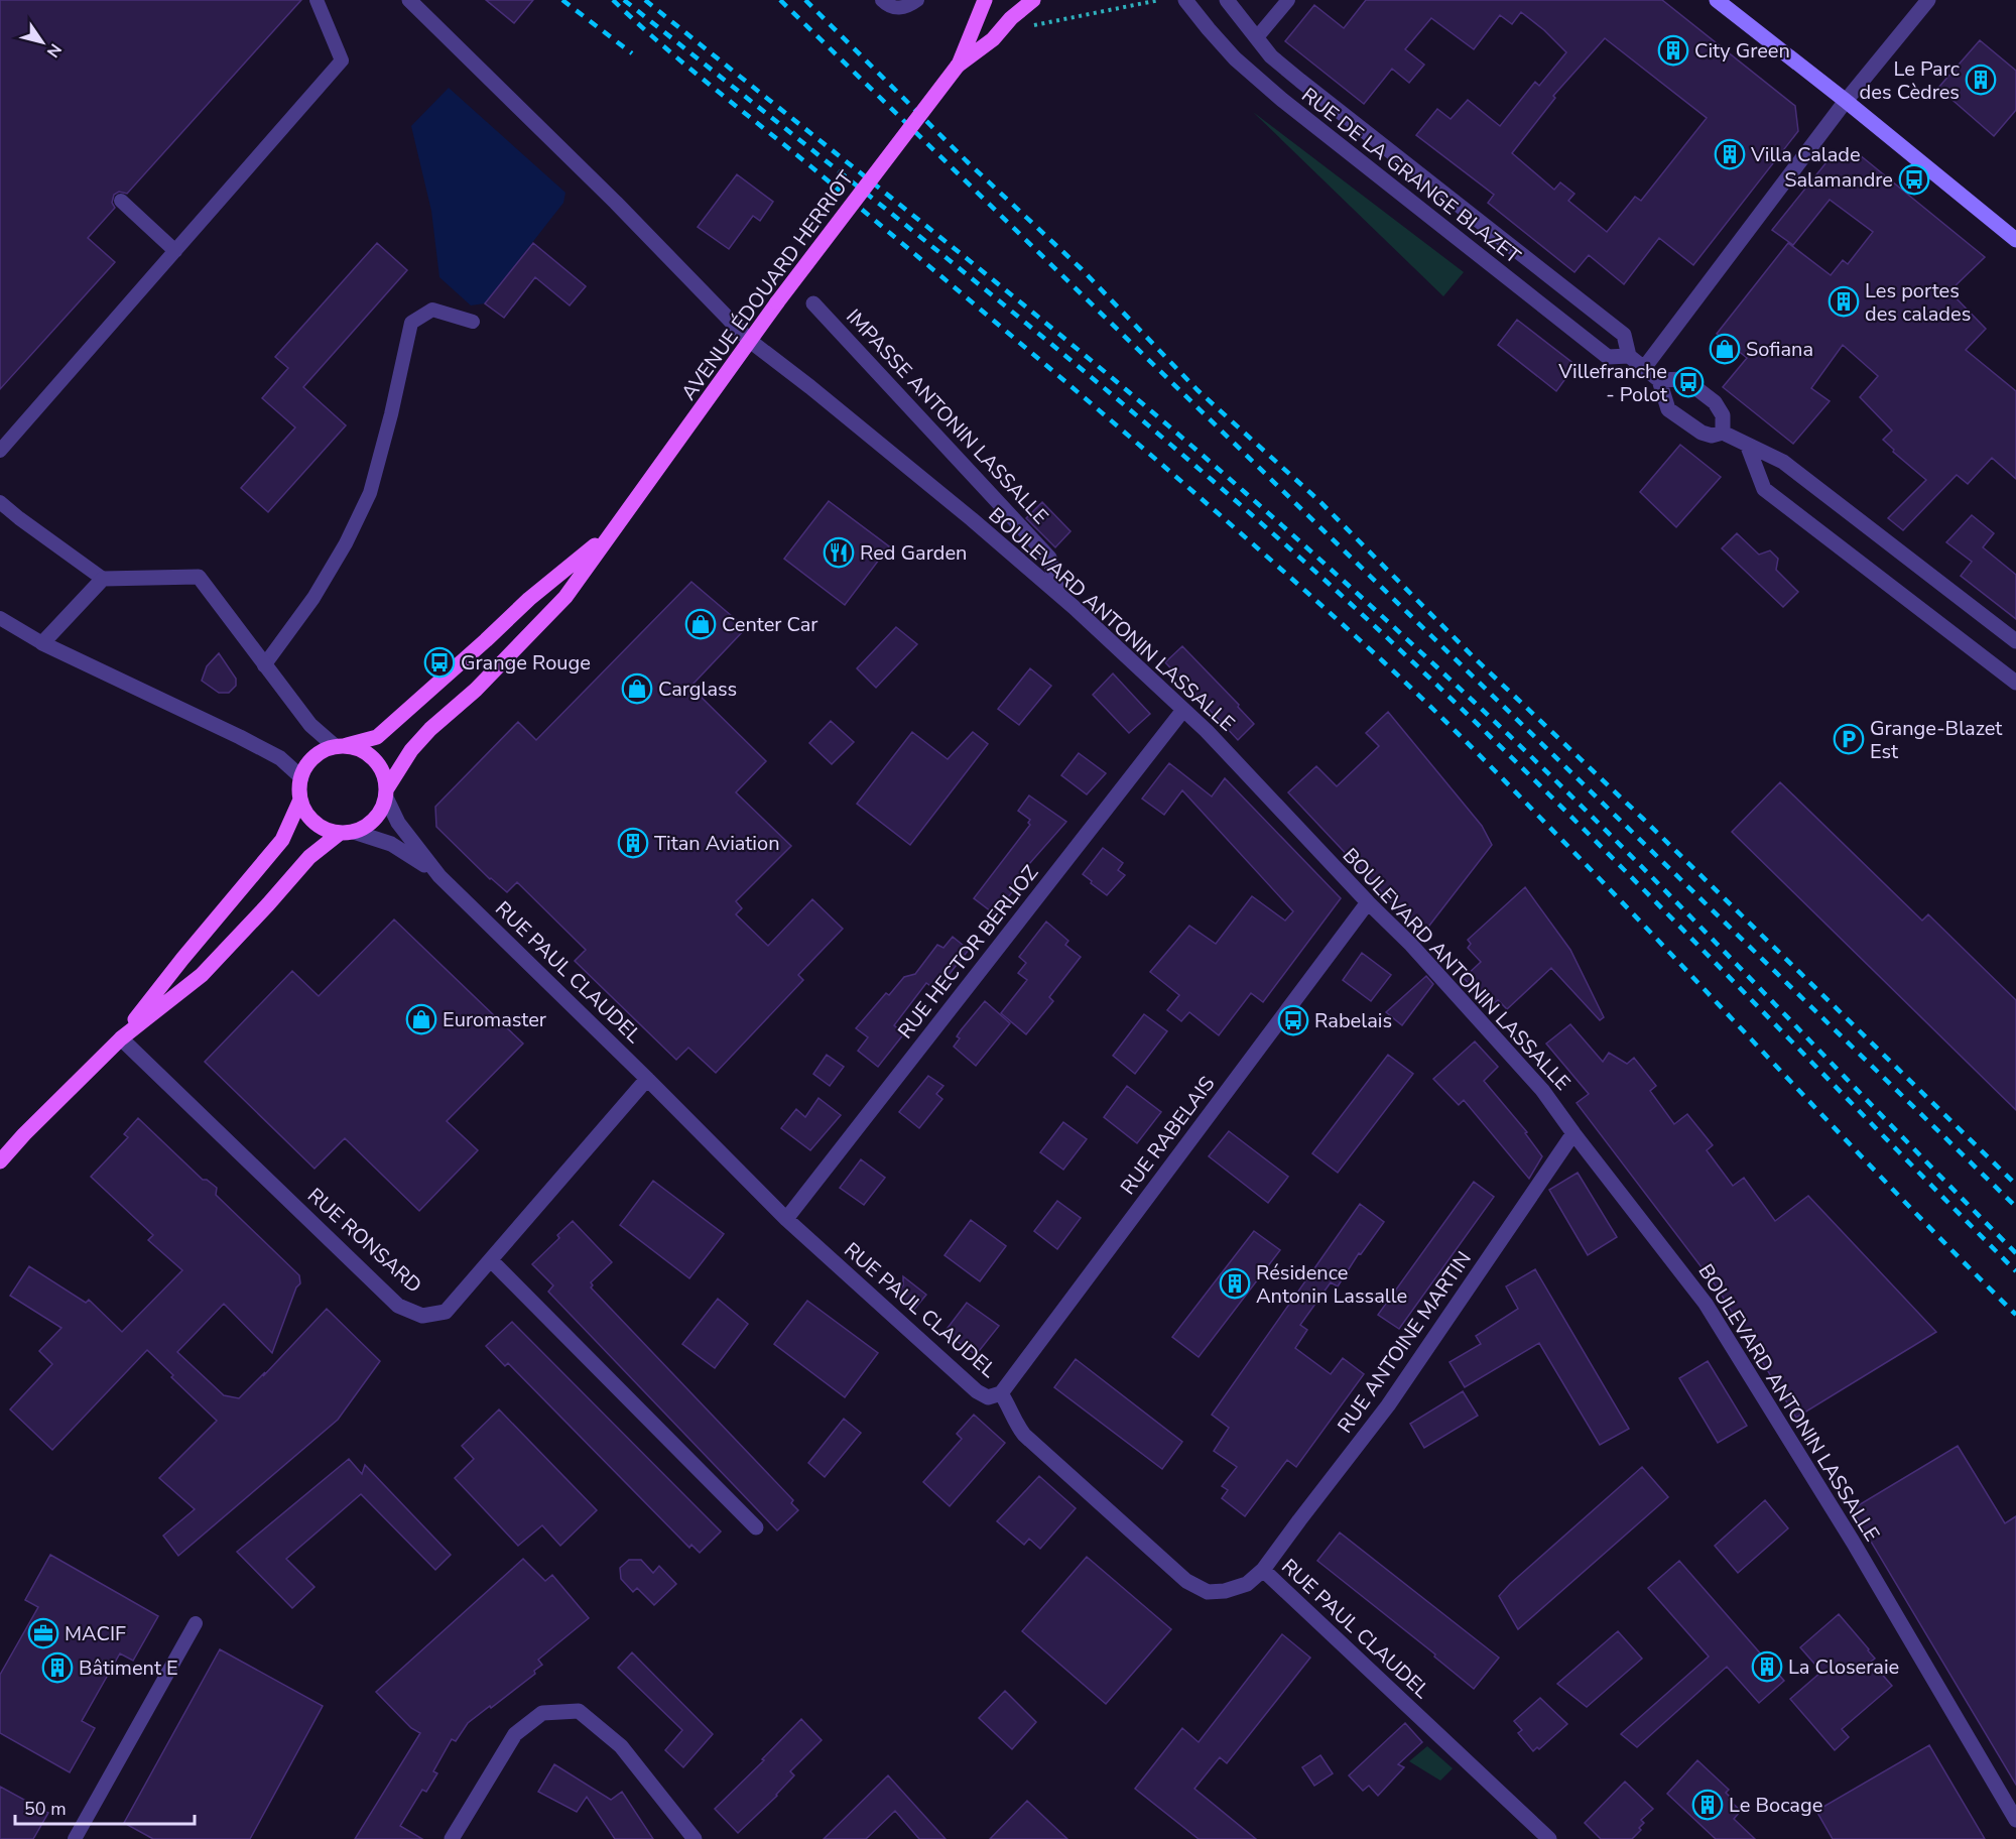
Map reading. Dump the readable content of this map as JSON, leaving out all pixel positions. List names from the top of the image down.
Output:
{
  "streets": {
    "main road": ["AVENUE ÉDOUARD HERRIOT"],
    "street": [
      "RUE DE LA GRANGE BLAZET",
      "IMPASSE ANTONIN LASSALLE",
      "BOULEVARD ANTONIN LASSALLE",
      "RUE HECTOR BERLIOZ",
      "RUE PAUL CLAUDEL",
      "RUE RABELAIS",
      "RUE RONSARD",
      "RUE ANTOINE MARTIN"
    ]
  },
  "crossings": [
    ["AVENUE ÉDOUARD HERRIOT", "BOULEVARD ANTONIN LASSALLE"],
    ["AVENUE ÉDOUARD HERRIOT", "RUE PAUL CLAUDEL"],
    ["IMPASSE ANTONIN LASSALLE", "BOULEVARD ANTONIN LASSALLE"],
    ["BOULEVARD ANTONIN LASSALLE", "RUE HECTOR BERLIOZ"],
    ["BOULEVARD ANTONIN LASSALLE", "RUE RABELAIS"],
    ["BOULEVARD ANTONIN LASSALLE", "RUE ANTOINE MARTIN"],
    ["RUE HECTOR BERLIOZ", "RUE PAUL CLAUDEL"],
    ["RUE PAUL CLAUDEL", "RUE RABELAIS"],
    ["RUE PAUL CLAUDEL", "RUE RONSARD"],
    ["RUE PAUL CLAUDEL", "RUE ANTOINE MARTIN"]
  ],
  "places": {
    "building": [
      "City Green",
      "Le Parc des Cèdres",
      "Villa Calade",
      "Les portes des calades",
      "Titan Aviation",
      "Résidence Antonin Lassalle",
      "La Closeraie",
      "Bâtiment E",
      "Le Bocage"
    ],
    "bus stop": [
      "Salamandre",
      "Villefranche - Polot",
      "Grange Rouge",
      "Rabelais"
    ],
    "shop": [
      "Sofiana",
      "Center Car",
      "Carglass",
      "Euromaster"
    ],
    "restaurant": ["Red Garden"],
    "parking": ["Grange-Blazet Est"],
    "office": ["MACIF"]
  },
  "scale_bar": "50 m",
  "north": "bottom right"
}
